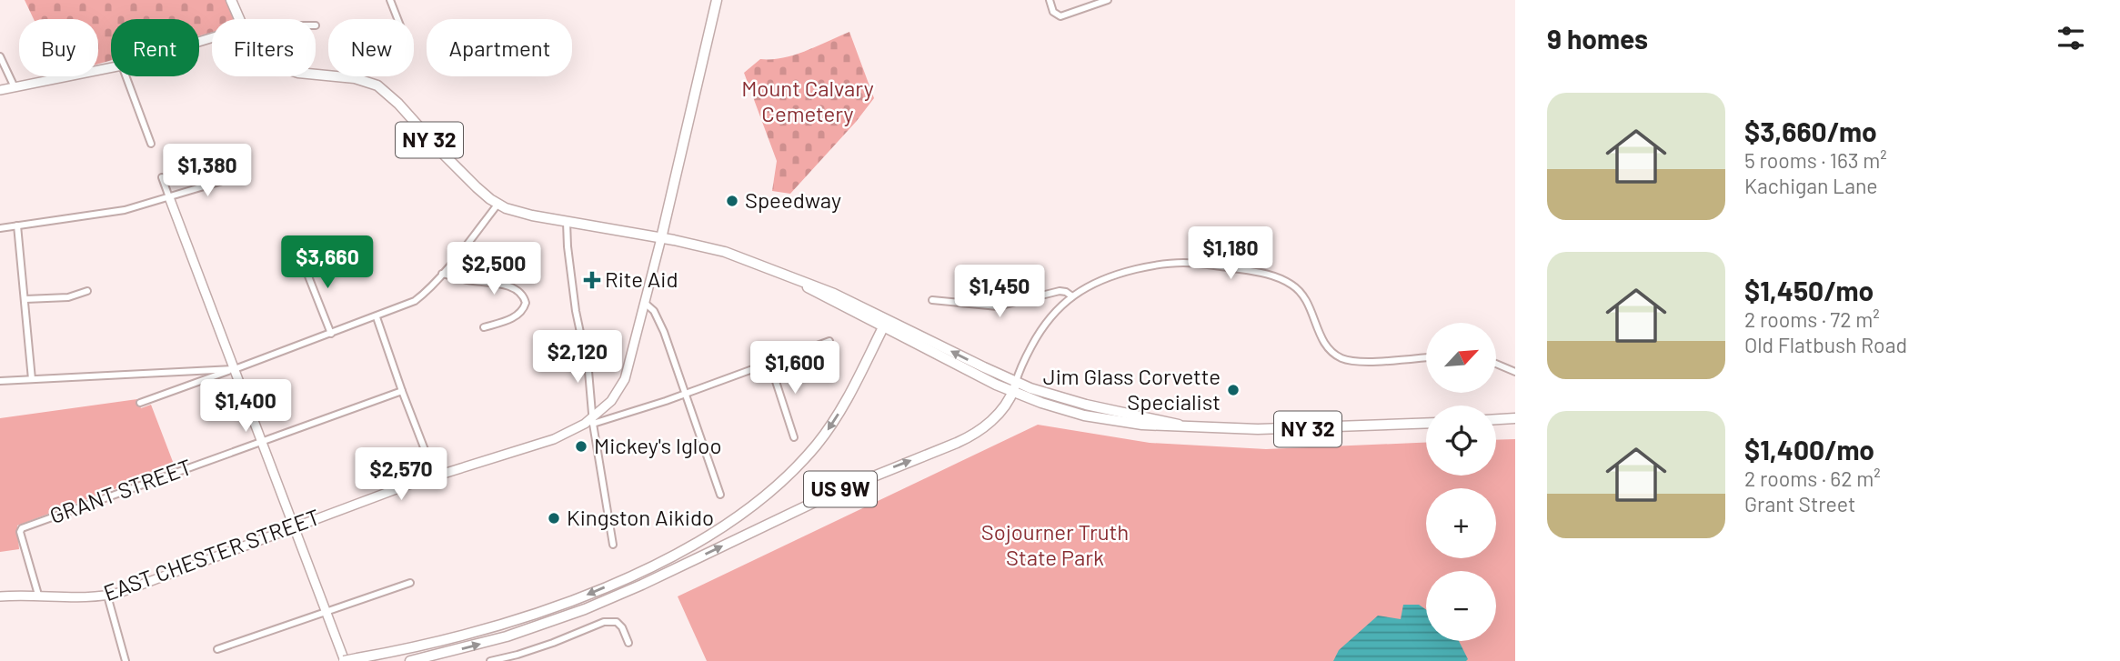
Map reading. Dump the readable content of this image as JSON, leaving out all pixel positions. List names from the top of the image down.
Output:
{
  "streets": {
    "main road": ["NY 32", "US 9W", "EAST CHESTER STREET"],
    "street": ["GRANT STREET"]
  },
  "crossings": [
    ["NY 32", "US 9W"],
    ["NY 32", "EAST CHESTER STREET"],
    ["GRANT STREET", "EAST CHESTER STREET"]
  ],
  "parks": ["Mount Calvary Cemetery", "Sojourner Truth State Park"],
  "places": {
    "other": [
      "Speedway",
      "Jim Glass Corvette Specialist",
      "Mickey's Igloo",
      "Kingston Aikido"
    ],
    "health": ["Rite Aid"]
  },
  "north": "top right",
  "page": {
    "heading": "9 homes",
    "chip": [
      "Buy",
      "Rent",
      "Filters",
      "New",
      "Apartment"
    ],
    "list": [
      {
        "name": "$3,660/mo",
        "note": "5 rooms · 163 m² · Kachigan Lane"
      },
      {
        "name": "$1,450/mo",
        "note": "2 rooms · 72 m² · Old Flatbush Road"
      },
      {
        "name": "$1,400/mo",
        "note": "2 rooms · 62 m² · Grant Street"
      }
    ],
    "price": [
      "$1,380",
      "$1,180",
      "$3,660",
      "$2,500",
      "$1,450",
      "$2,120",
      "$1,600",
      "$1,400",
      "$2,570"
    ],
    "map_buttons": ["+", "−"]
  }
}
